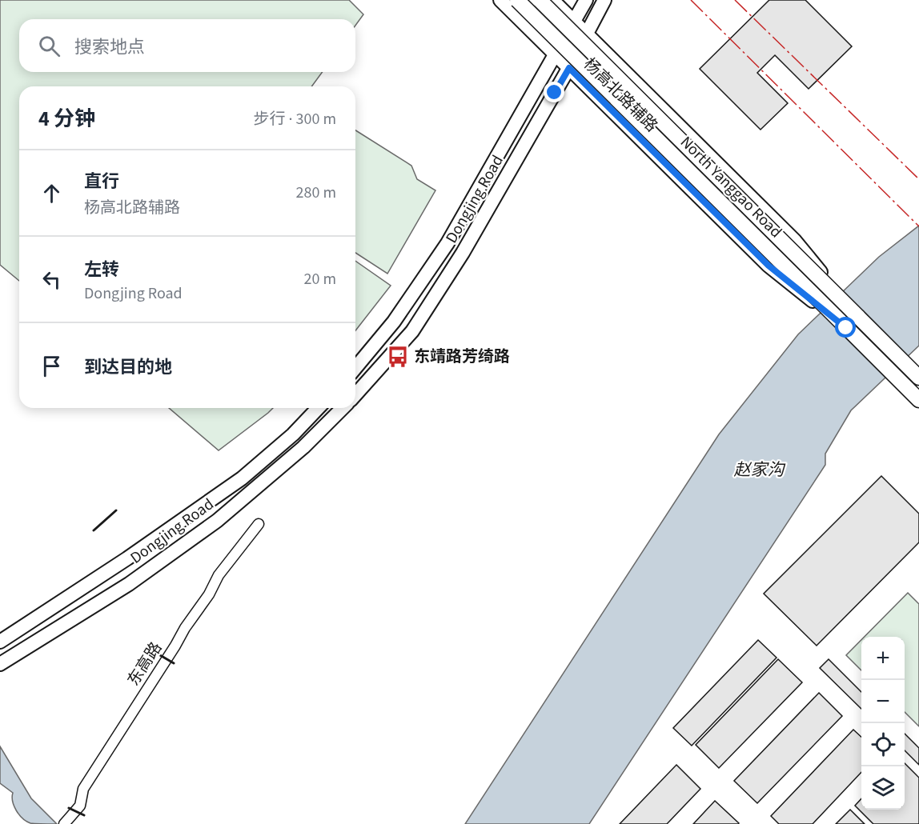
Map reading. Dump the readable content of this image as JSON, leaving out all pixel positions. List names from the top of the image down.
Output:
{
  "streets": {
    "highway": ["North Yanggao Road"],
    "main road": ["杨高北路辅路", "Dongjing Road"],
    "street": ["东高路"]
  },
  "crossings": [
    ["杨高北路辅路", "North Yanggao Road"],
    ["杨高北路辅路", "Dongjing Road"]
  ],
  "water": ["赵家沟"],
  "places": {
    "bus stop": ["东靖路芳绮路"]
  },
  "page": {
    "search": "搜索地点",
    "heading": ["4 分钟", "步行 · 300 m"],
    "list": [
      ["直行", "杨高北路辅路", "280 m"],
      ["左转", "Dongjing Road", "20 m"],
      "到达目的地"
    ],
    "map_buttons": ["+", "−"]
  }
}
